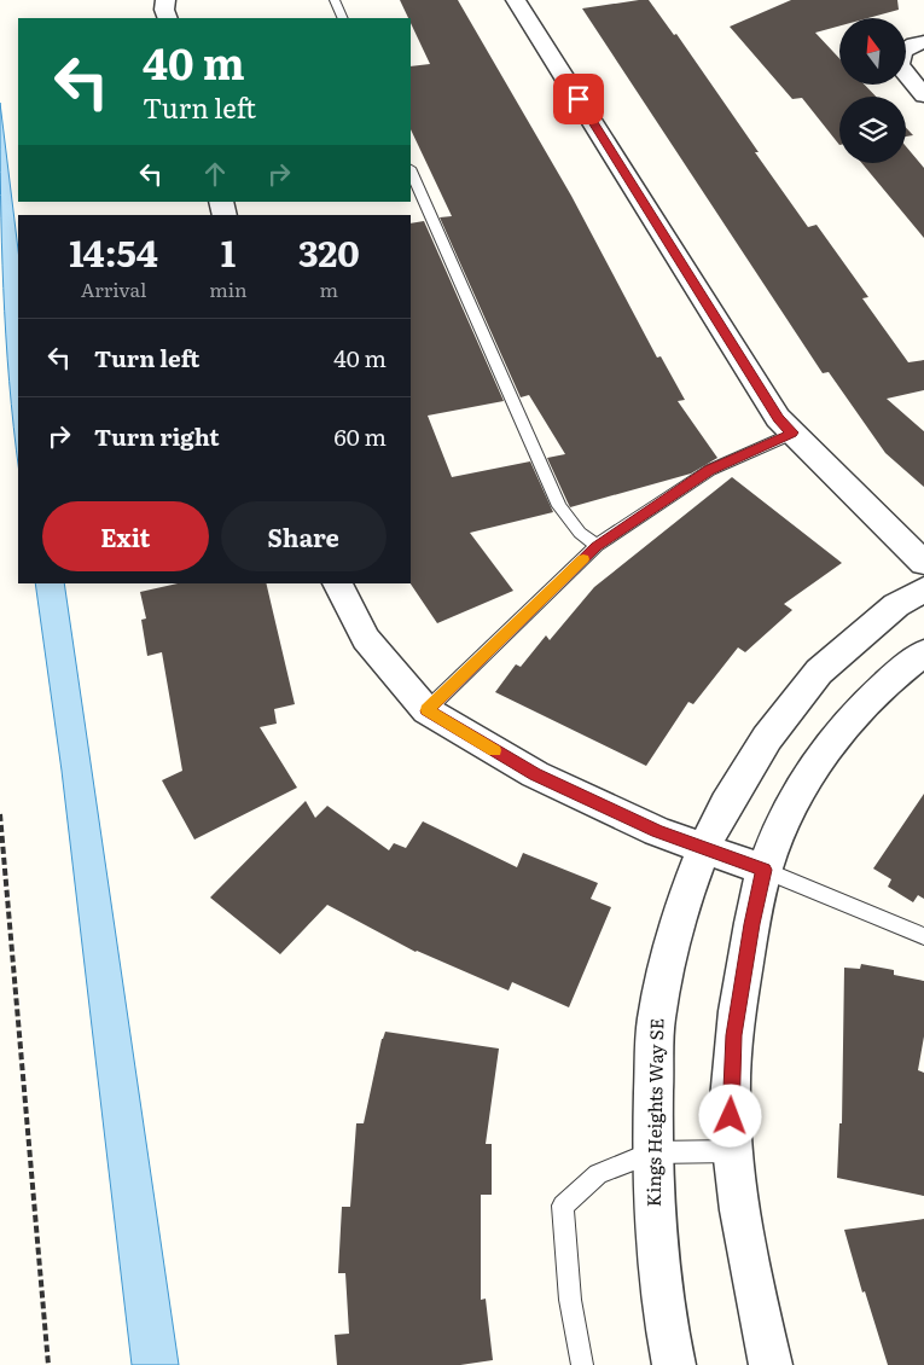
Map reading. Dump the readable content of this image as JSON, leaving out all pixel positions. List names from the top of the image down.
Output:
{
  "streets": {
    "street": ["Kings Heights Way SE"]
  },
  "north": "top",
  "page": {
    "turn": ["40 m", "Turn left"],
    "eta": [
      "14:54",
      "Arrival",
      "1",
      "min",
      "320",
      "m"
    ],
    "list": [
      {
        "name": "Turn left",
        "value": "40 m"
      },
      {
        "name": "Turn right",
        "value": "60 m"
      }
    ],
    "buttons": ["Exit", "Share"]
  }
}
